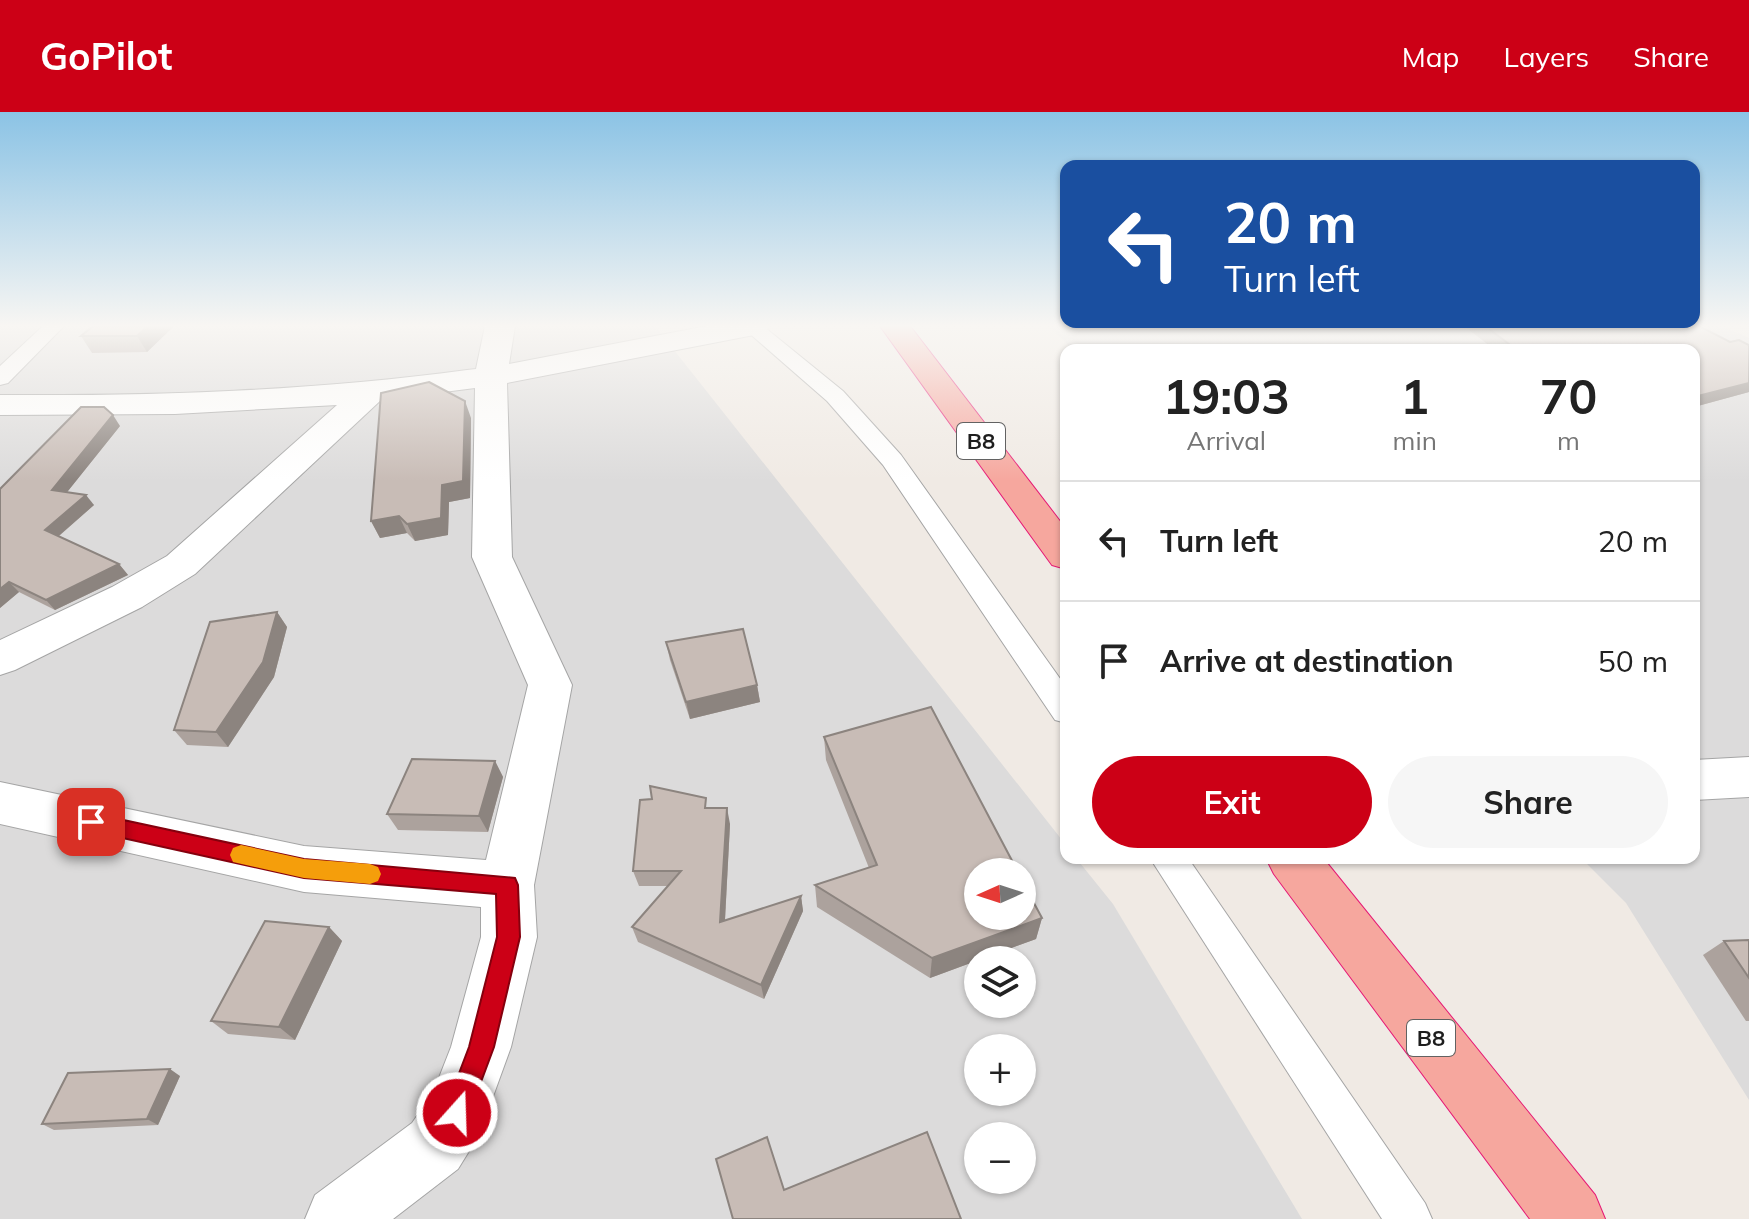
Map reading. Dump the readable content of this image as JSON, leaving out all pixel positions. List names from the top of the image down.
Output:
{
  "streets": {
    "highway": ["B8"]
  },
  "north": "left",
  "page": {
    "header": "GoPilot",
    "nav": ["Map", "Layers", "Share"],
    "turn": ["20 m", "Turn left"],
    "eta": [
      "19:03",
      "Arrival",
      "1",
      "min",
      "70",
      "m"
    ],
    "list": [
      {
        "name": "Turn left",
        "value": "20 m"
      },
      {
        "name": "Arrive at destination",
        "value": "50 m"
      }
    ],
    "buttons": ["Exit", "Share"],
    "map_buttons": ["+", "−"]
  }
}
